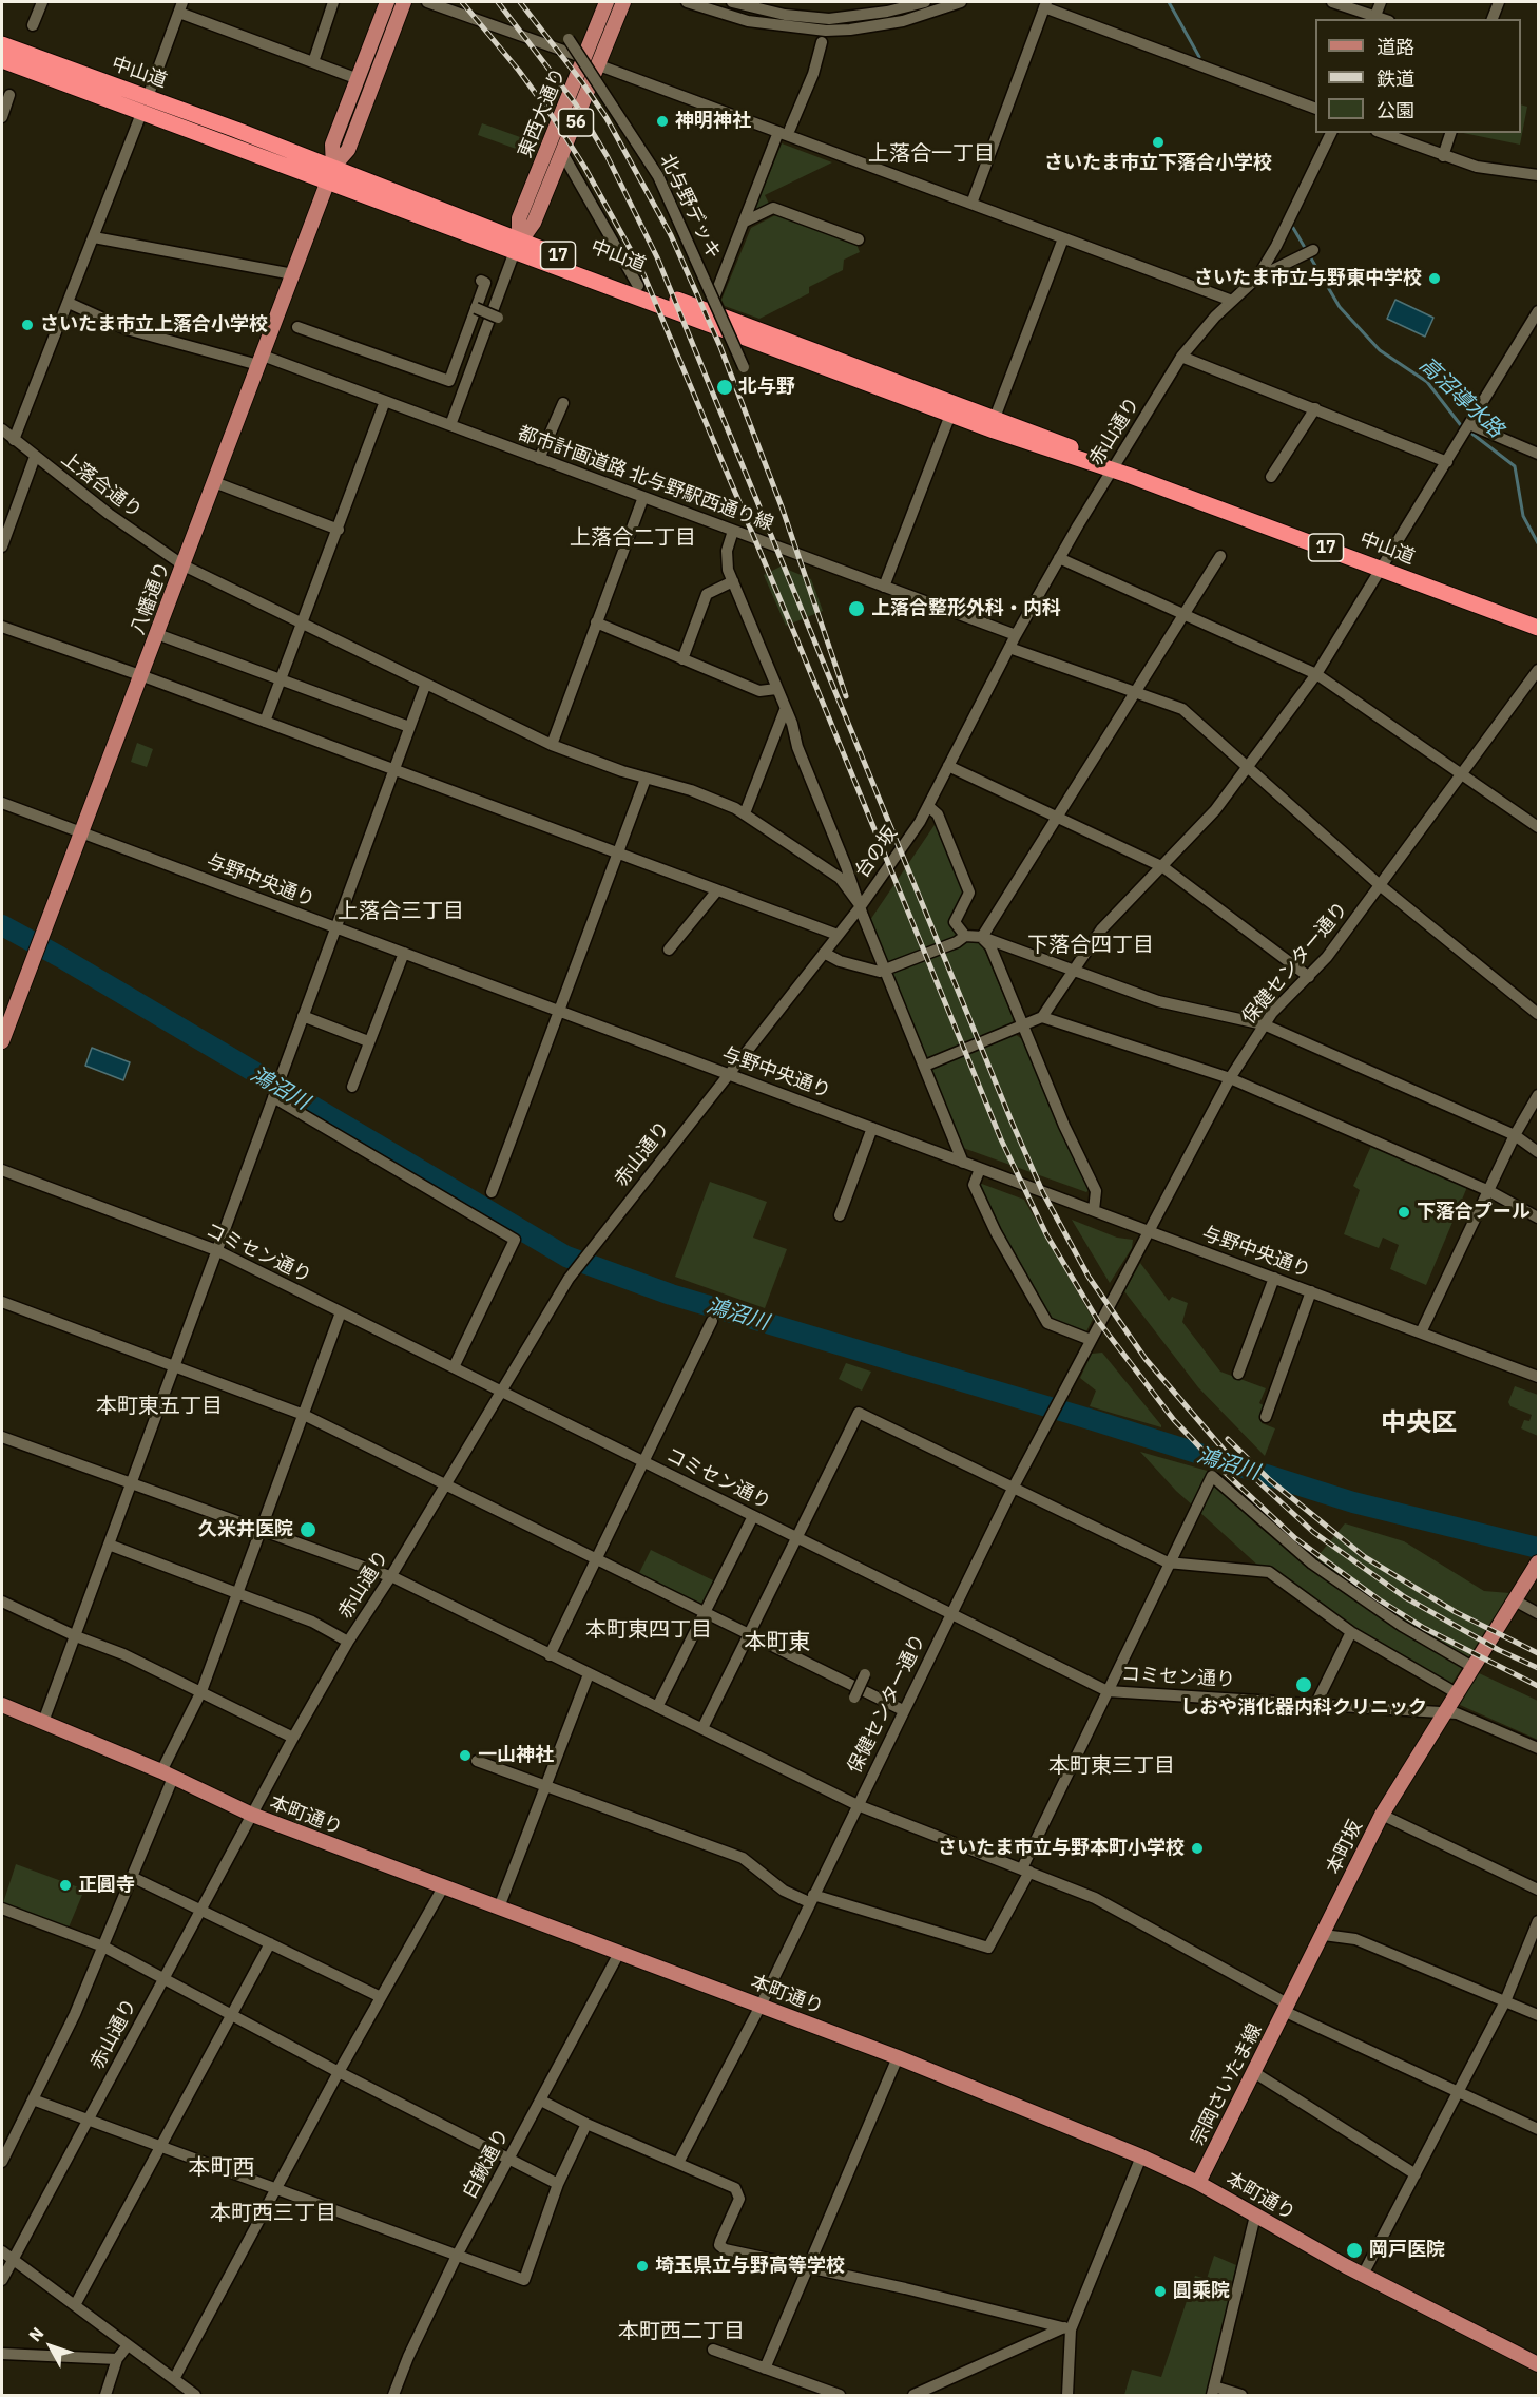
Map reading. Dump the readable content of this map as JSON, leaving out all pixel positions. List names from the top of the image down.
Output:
{
  "streets": {
    "highway": ["中山道", "17"],
    "main road": [
      "東西大通り",
      "56",
      "八幡通り",
      "本町通り",
      "本町坂",
      "宗岡さいたま線"
    ],
    "street": [
      "北与野デッキ",
      "赤山通り",
      "都市計画道路 北与野駅西通り線",
      "上落合通り",
      "台の坂",
      "与野中央通り",
      "保健センター通り",
      "コミセン通り",
      "白鍬通り"
    ]
  },
  "crossings": [
    ["中山道", "東西大通り"],
    ["中山道", "赤山通り"],
    ["中山道", "八幡通り"],
    ["赤山通り", "都市計画道路 北与野駅西通り線"],
    ["赤山通り", "台の坂"],
    ["赤山通り", "与野中央通り"],
    ["赤山通り", "コミセン通り"],
    ["赤山通り", "本町通り"],
    ["都市計画道路 北与野駅西通り線", "八幡通り"],
    ["上落合通り", "八幡通り"],
    ["上落合通り", "台の坂"],
    ["八幡通り", "与野中央通り"],
    ["与野中央通り", "保健センター通り"],
    ["保健センター通り", "コミセン通り"],
    ["保健センター通り", "本町通り"],
    ["コミセン通り", "本町坂"],
    ["本町通り", "宗岡さいたま線"],
    ["本町通り", "白鍬通り"],
    ["本町坂", "宗岡さいたま線"]
  ],
  "districts": [
    "上落合一丁目",
    "上落合二丁目",
    "上落合三丁目",
    "下落合四丁目",
    "本町東五丁目",
    "中央区",
    "本町東四丁目",
    "本町東",
    "本町東三丁目",
    "本町西",
    "本町西三丁目",
    "本町西二丁目"
  ],
  "water": ["高沼導水路", "鴻沼川"],
  "places": [
    "神明神社",
    "さいたま市立下落合小学校",
    "さいたま市立与野東中学校",
    "さいたま市立上落合小学校",
    "北与野",
    "上落合整形外科・内科",
    "下落合プール",
    "久米井医院",
    "しおや消化器内科クリニック",
    "一山神社",
    "さいたま市立与野本町小学校",
    "正圓寺",
    "岡戸医院",
    "埼玉県立与野高等学校",
    "圓乘院"
  ],
  "legend": ["道路", "鉄道", "公園"],
  "north": "top left"
}
